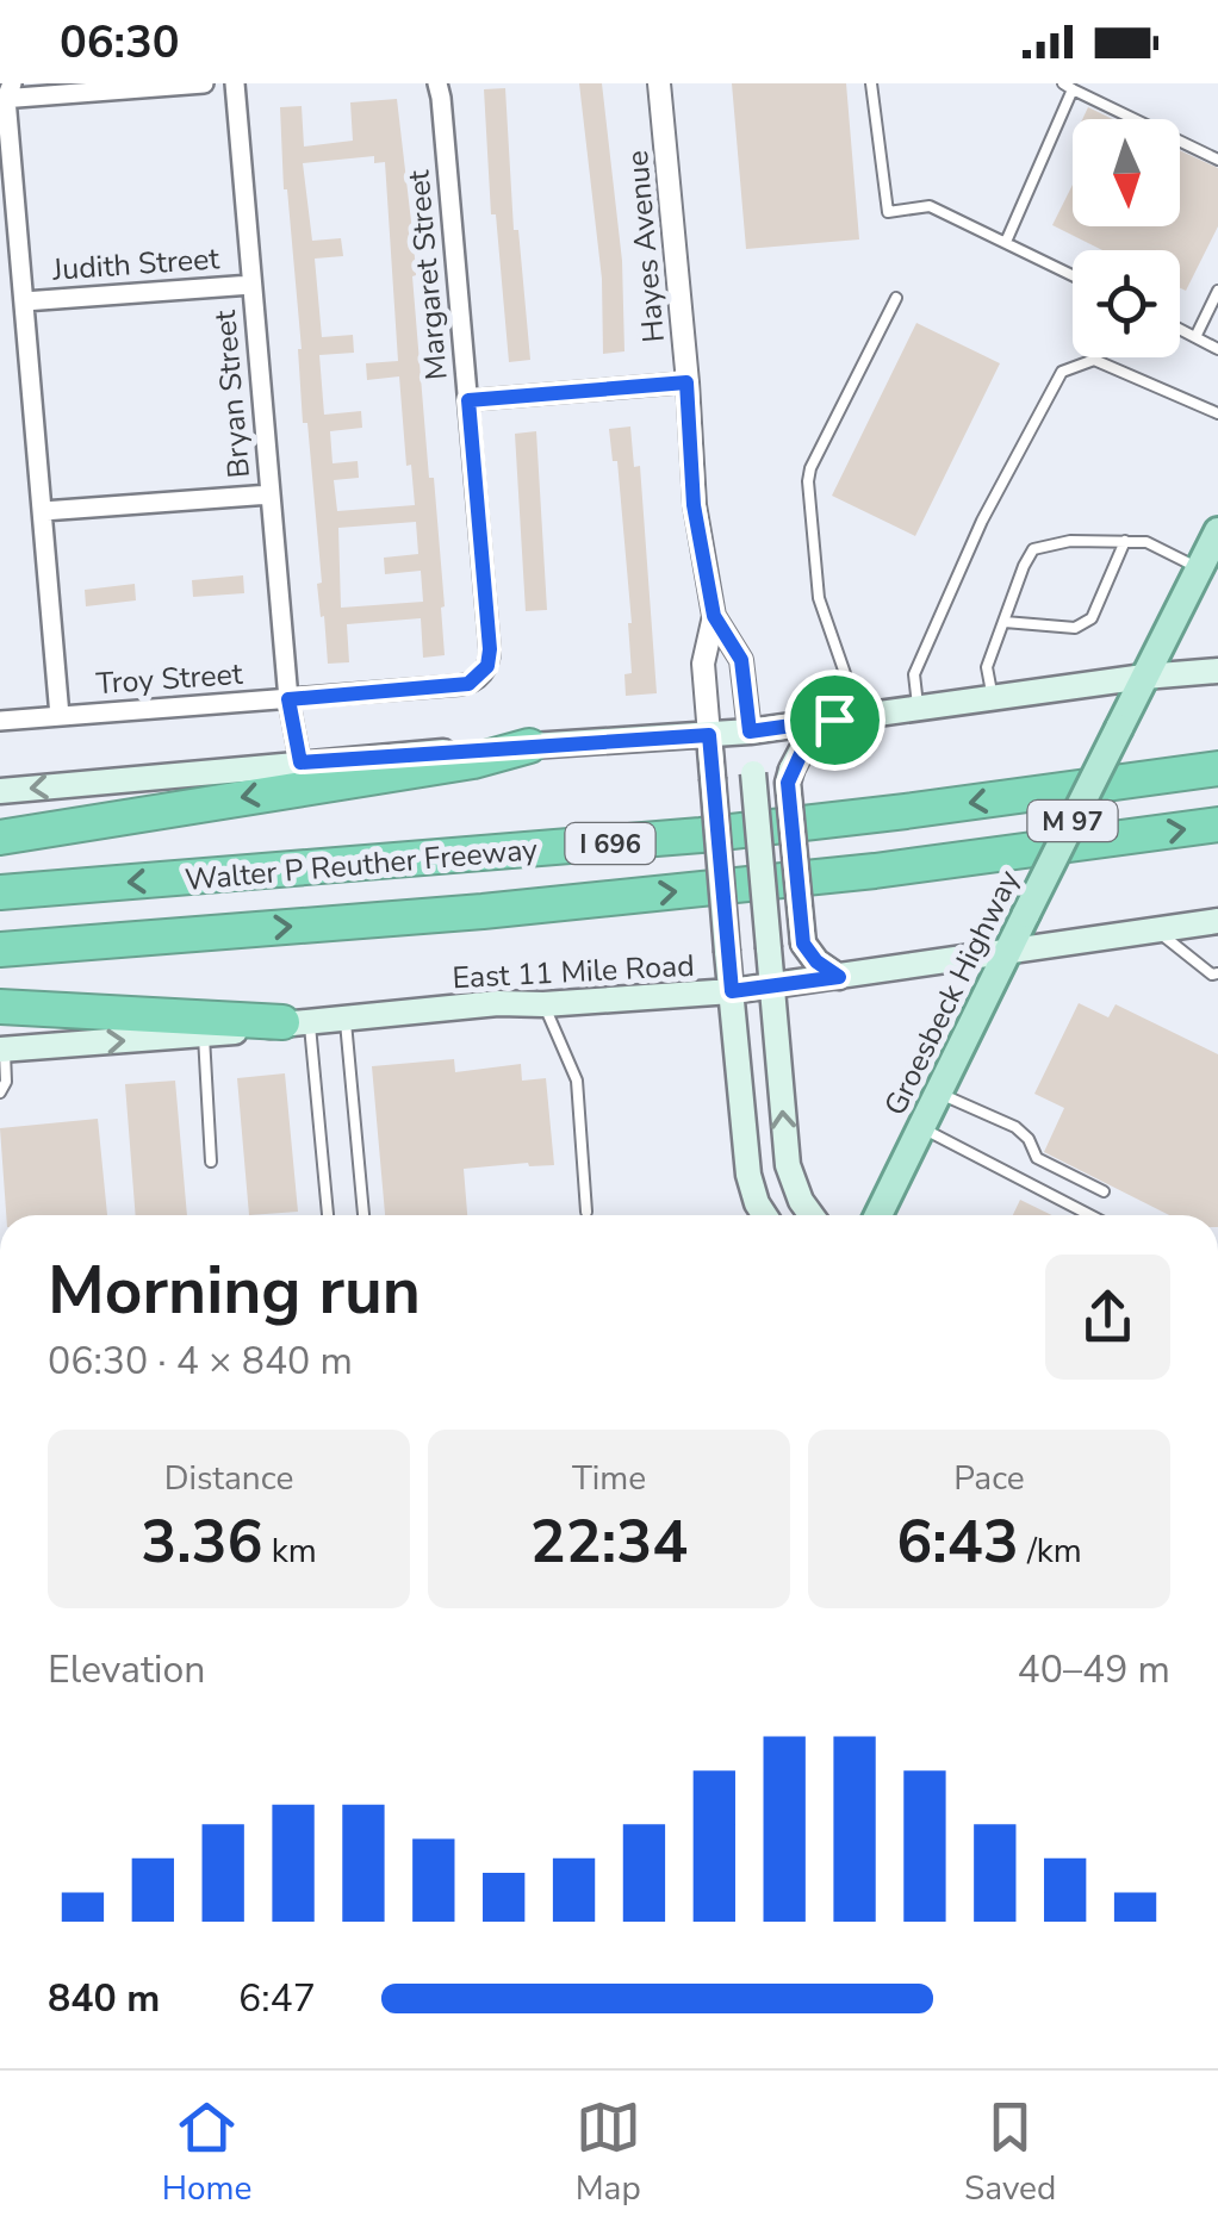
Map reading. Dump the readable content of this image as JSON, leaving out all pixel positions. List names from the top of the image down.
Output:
{
  "streets": {
    "highway": ["I 696", "Walter P Reuther Freeway"],
    "main road": [
      "Hayes Avenue",
      "M 97",
      "East 11 Mile Road",
      "Groesbeck Highway"
    ],
    "street": [
      "Judith Street",
      "Margaret Street",
      "Bryan Street",
      "Troy Street"
    ]
  },
  "crossings": [
    ["Hayes Avenue", "East 11 Mile Road"],
    ["Judith Street", "Bryan Street"],
    ["Margaret Street", "Troy Street"],
    ["Bryan Street", "Troy Street"],
    ["East 11 Mile Road", "Groesbeck Highway"]
  ],
  "north": "bottom",
  "page": {
    "status": "06:30",
    "heading": ["Morning run", "06:30 · 4 × 840 m"],
    "stats": [
      ["Distance", "3.36 km"],
      ["Time", "22:34"],
      ["Pace", "6:43 /km"]
    ],
    "chart": ["Elevation", "40–49 m"],
    "list": [
      {
        "name": "840 m",
        "note": "6:47"
      }
    ],
    "tabs": ["Home", "Map", "Saved"]
  }
}
